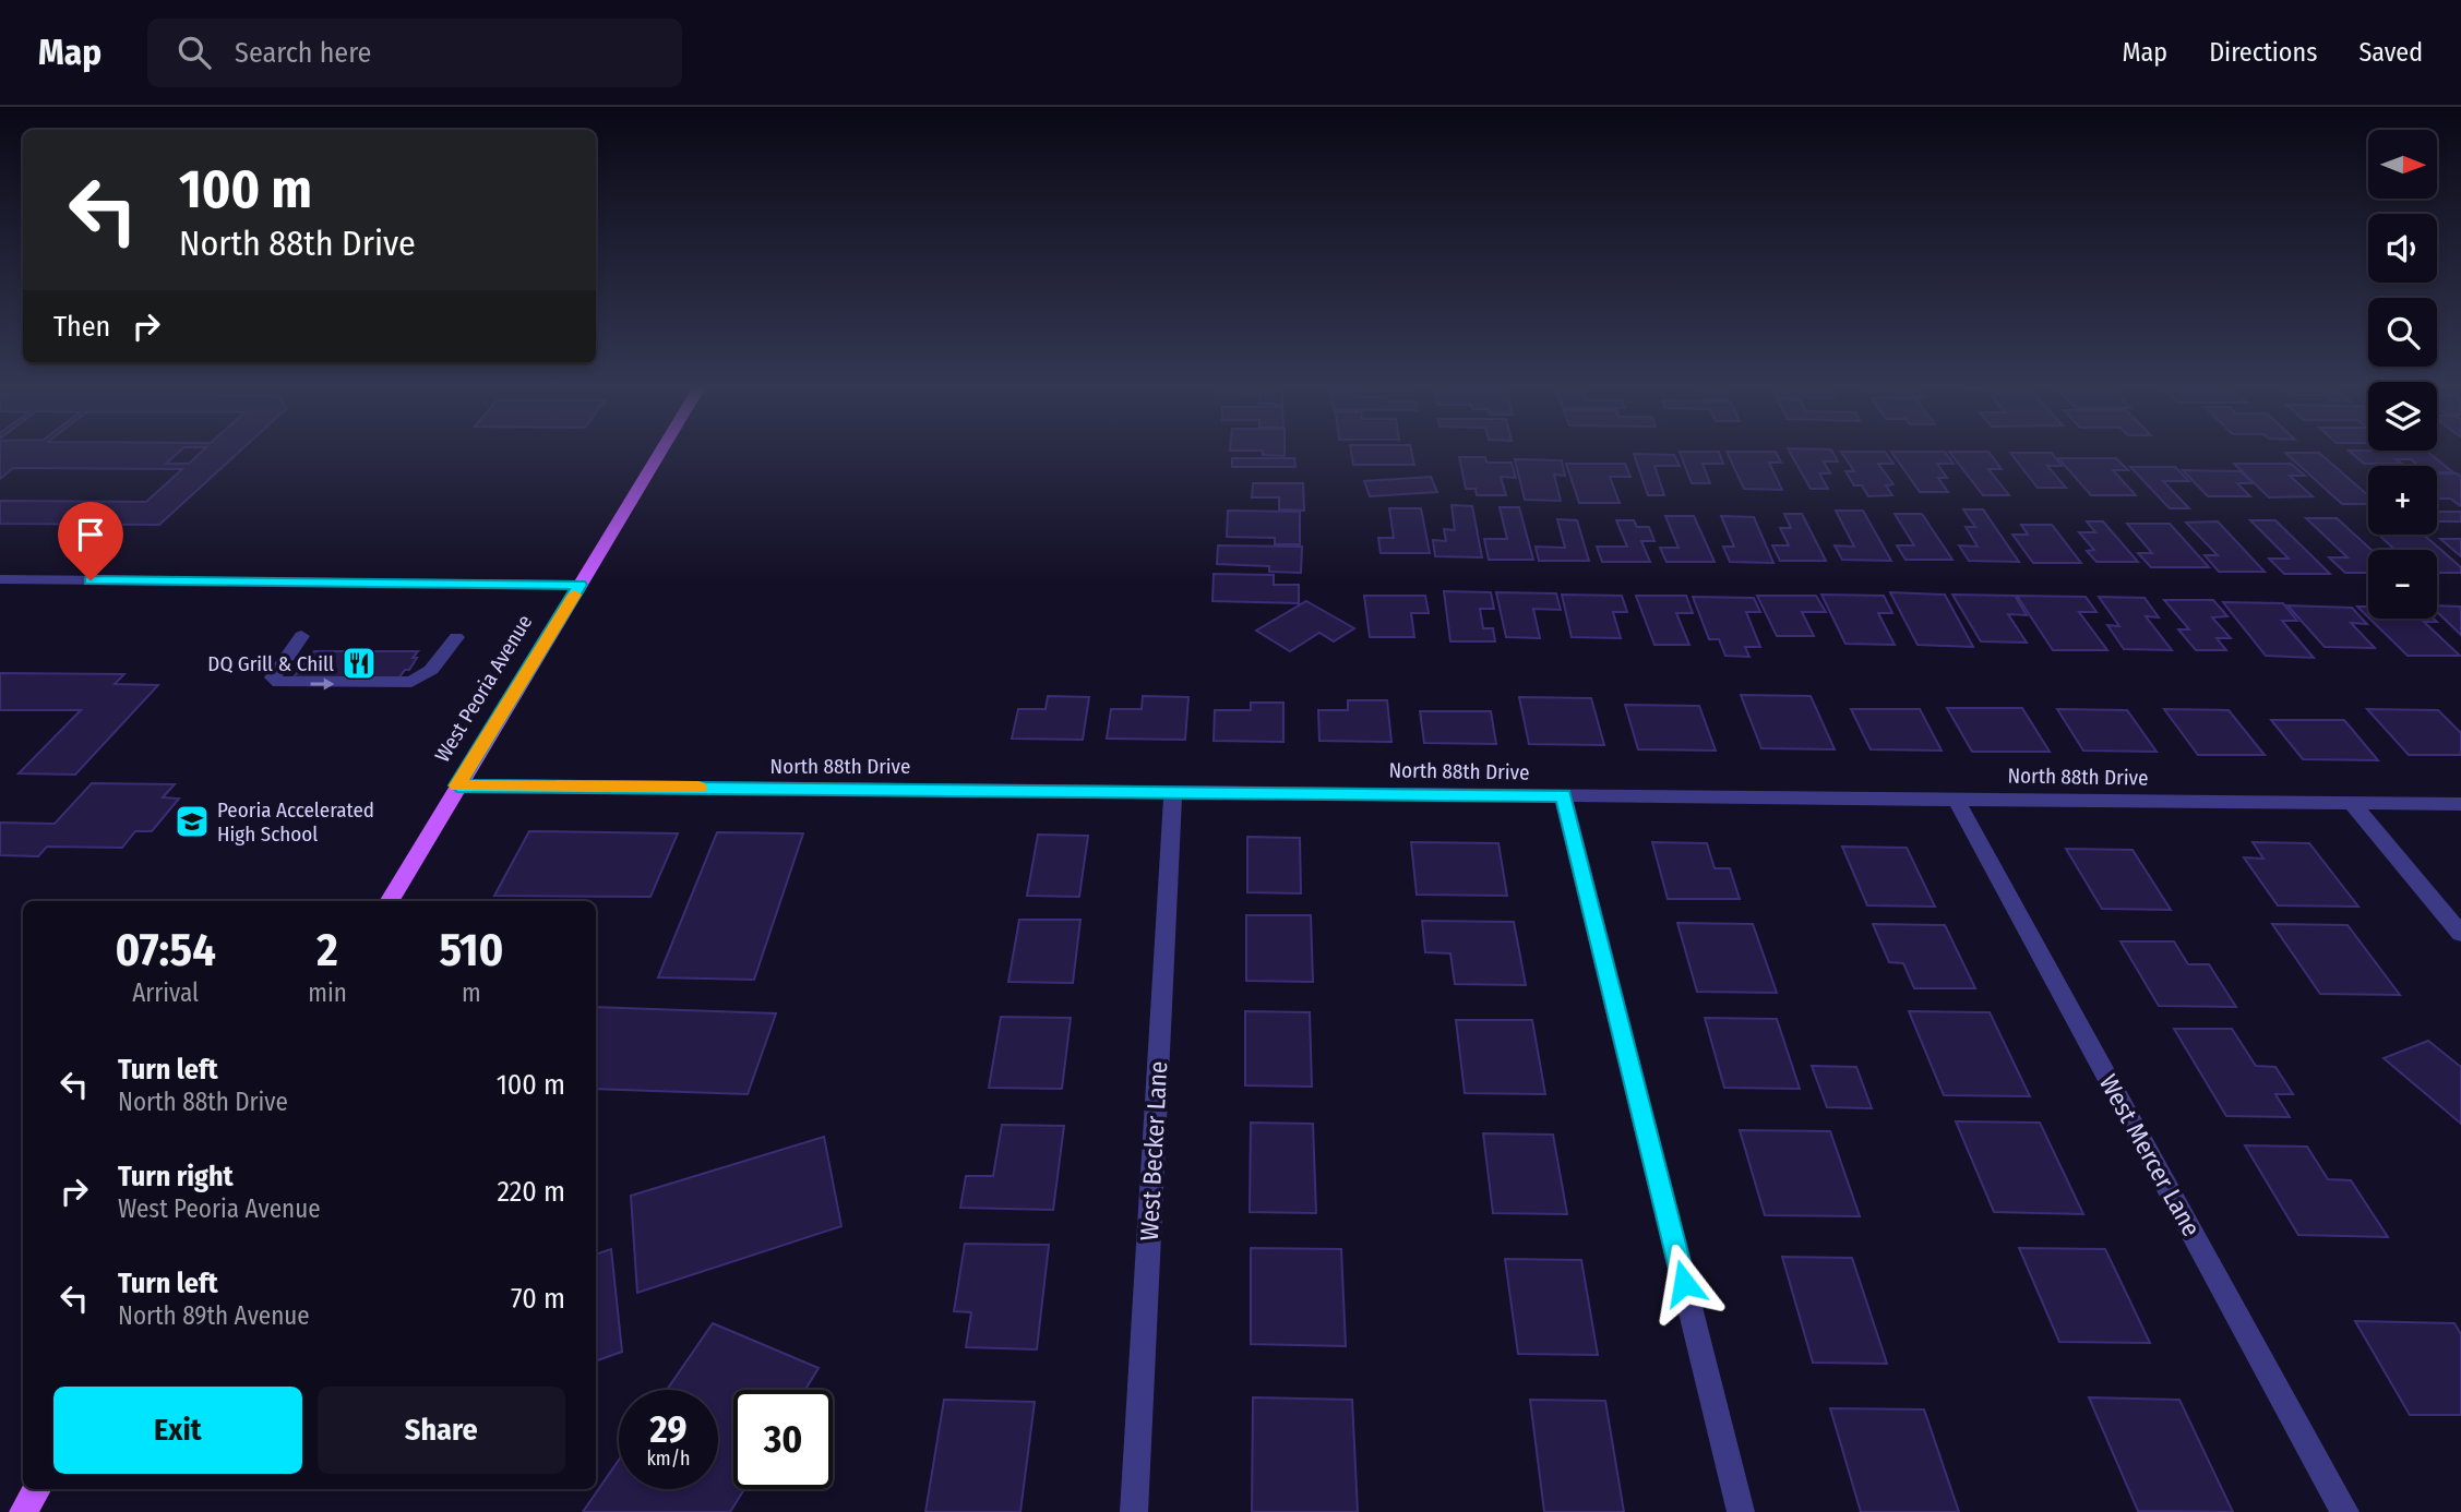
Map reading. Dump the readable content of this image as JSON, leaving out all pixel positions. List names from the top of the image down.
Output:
{
  "streets": {
    "main road": ["West Peoria Avenue"],
    "street": ["North 88th Drive", "West Becker Lane", "West Mercer Lane"]
  },
  "crossings": [
    ["West Peoria Avenue", "North 88th Drive"],
    ["North 88th Drive", "West Becker Lane"],
    ["North 88th Drive", "West Mercer Lane"]
  ],
  "places": {
    "restaurant": ["DQ Grill & Chill"],
    "school or university": ["Peoria Accelerated High School"]
  },
  "north": "right",
  "page": {
    "header": "Map",
    "search": "Search here",
    "nav": ["Map", "Directions", "Saved"],
    "map_buttons": ["+", "−"],
    "turn": ["100 m", "North 88th Drive"],
    "then": "Then",
    "eta": [
      "07:54",
      "Arrival",
      "2",
      "min",
      "510",
      "m"
    ],
    "list": [
      {
        "name": "Turn left",
        "note": "North 88th Drive",
        "value": "100 m"
      },
      {
        "name": "Turn right",
        "note": "West Peoria Avenue",
        "value": "220 m"
      },
      {
        "name": "Turn left",
        "note": "North 89th Avenue",
        "value": "70 m"
      }
    ],
    "buttons": ["Exit", "Share"],
    "speed": "29 km/h",
    "limit": "30"
  }
}
